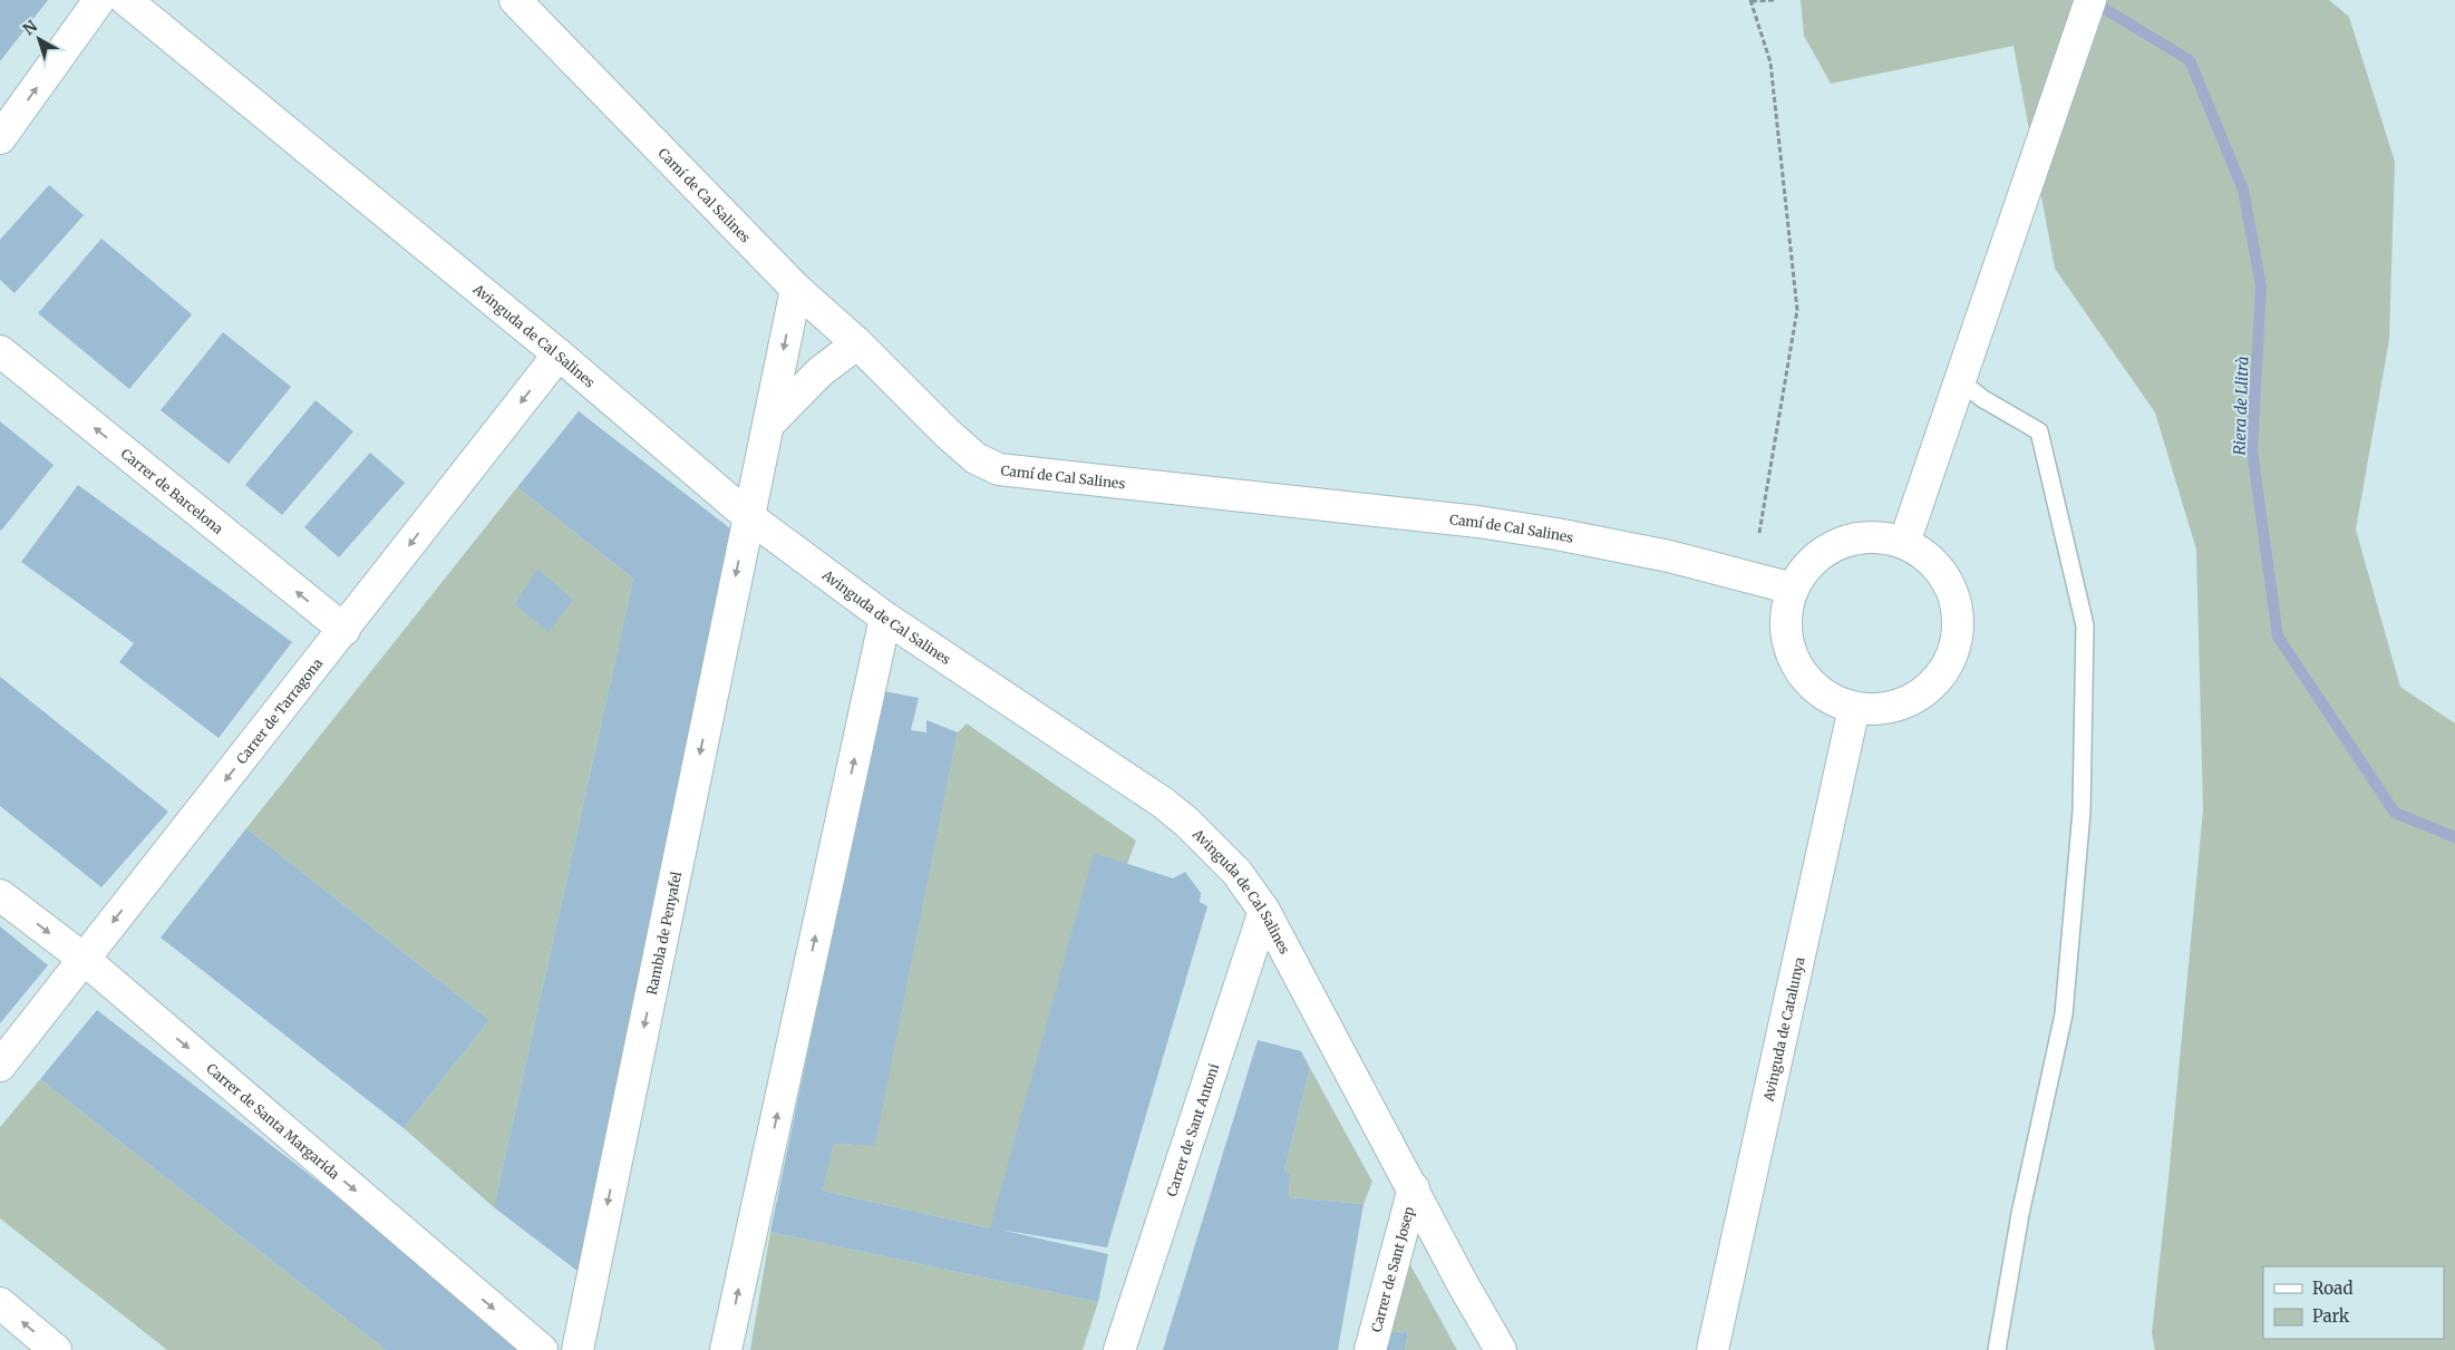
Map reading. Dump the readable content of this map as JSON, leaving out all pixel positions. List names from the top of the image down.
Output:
{
  "streets": {
    "street": [
      "Camí de Cal Salines",
      "Avinguda de Cal Salines",
      "Carrer de Barcelona",
      "Carrer de Tarragona",
      "Rambla de Penyafel",
      "Avinguda de Catalunya",
      "Carrer de Santa Margarida",
      "Carrer de Sant Antoni",
      "Carrer de Sant Josep"
    ]
  },
  "crossings": [
    ["Camí de Cal Salines", "Rambla de Penyafel"],
    ["Camí de Cal Salines", "Avinguda de Catalunya"],
    ["Avinguda de Cal Salines", "Carrer de Tarragona"],
    ["Avinguda de Cal Salines", "Rambla de Penyafel"],
    ["Avinguda de Cal Salines", "Carrer de Sant Antoni"],
    ["Avinguda de Cal Salines", "Carrer de Sant Josep"],
    ["Carrer de Barcelona", "Carrer de Tarragona"],
    ["Carrer de Tarragona", "Carrer de Santa Margarida"]
  ],
  "one_way": ["Carrer de Barcelona", "Carrer de Tarragona", "Carrer de Santa Margarida"],
  "water": ["Riera de Llitrà"],
  "legend": ["Road", "Park"],
  "north": "top left"
}
